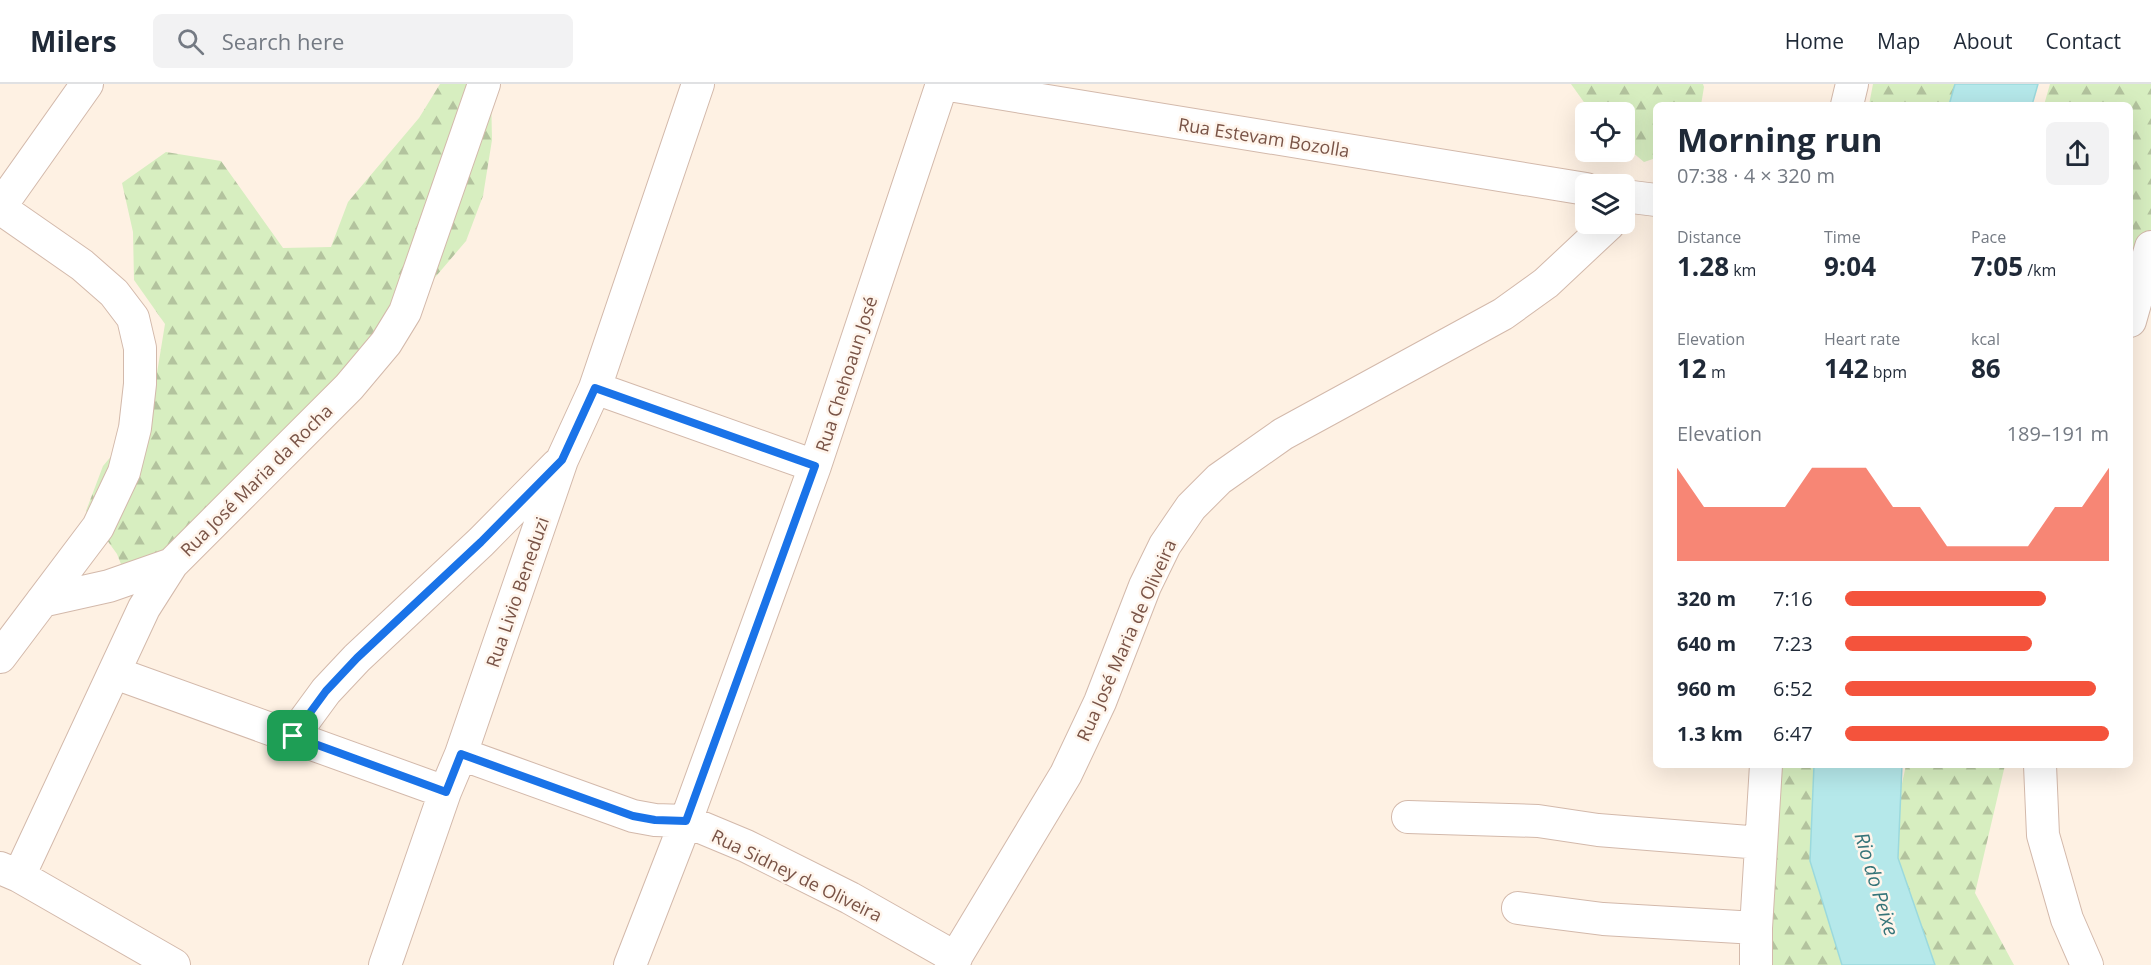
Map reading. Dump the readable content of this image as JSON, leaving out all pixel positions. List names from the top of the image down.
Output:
{
  "streets": {
    "street": [
      "Rua Estevam Bozolla",
      "Rua Chehoaun José",
      "Rua José Maria da Rocha",
      "Rua Livio Beneduzi",
      "Rua José Maria de Oliveira",
      "Rua Sidney de Oliveira"
    ]
  },
  "crossings": [
    ["Rua Estevam Bozolla", "Rua Chehoaun José"],
    ["Rua Chehoaun José", "Rua Sidney de Oliveira"],
    ["Rua Livio Beneduzi", "Rua Sidney de Oliveira"],
    ["Rua José Maria de Oliveira", "Rua Sidney de Oliveira"]
  ],
  "water": ["Rio do Peixe"],
  "page": {
    "header": "Milers",
    "search": "Search here",
    "nav": [
      "Home",
      "Map",
      "About",
      "Contact"
    ],
    "heading": ["Morning run", "07:38 · 4 × 320 m"],
    "stats": [
      ["Distance", "1.28 km"],
      ["Time", "9:04"],
      ["Pace", "7:05 /km"],
      ["Elevation", "12 m"],
      ["Heart rate", "142 bpm"],
      ["kcal", "86"]
    ],
    "chart": ["Elevation", "189–191 m"],
    "list": [
      {
        "name": "320 m",
        "note": "7:16"
      },
      {
        "name": "640 m",
        "note": "7:23"
      },
      {
        "name": "960 m",
        "note": "6:52"
      },
      {
        "name": "1.3 km",
        "note": "6:47"
      }
    ]
  }
}
